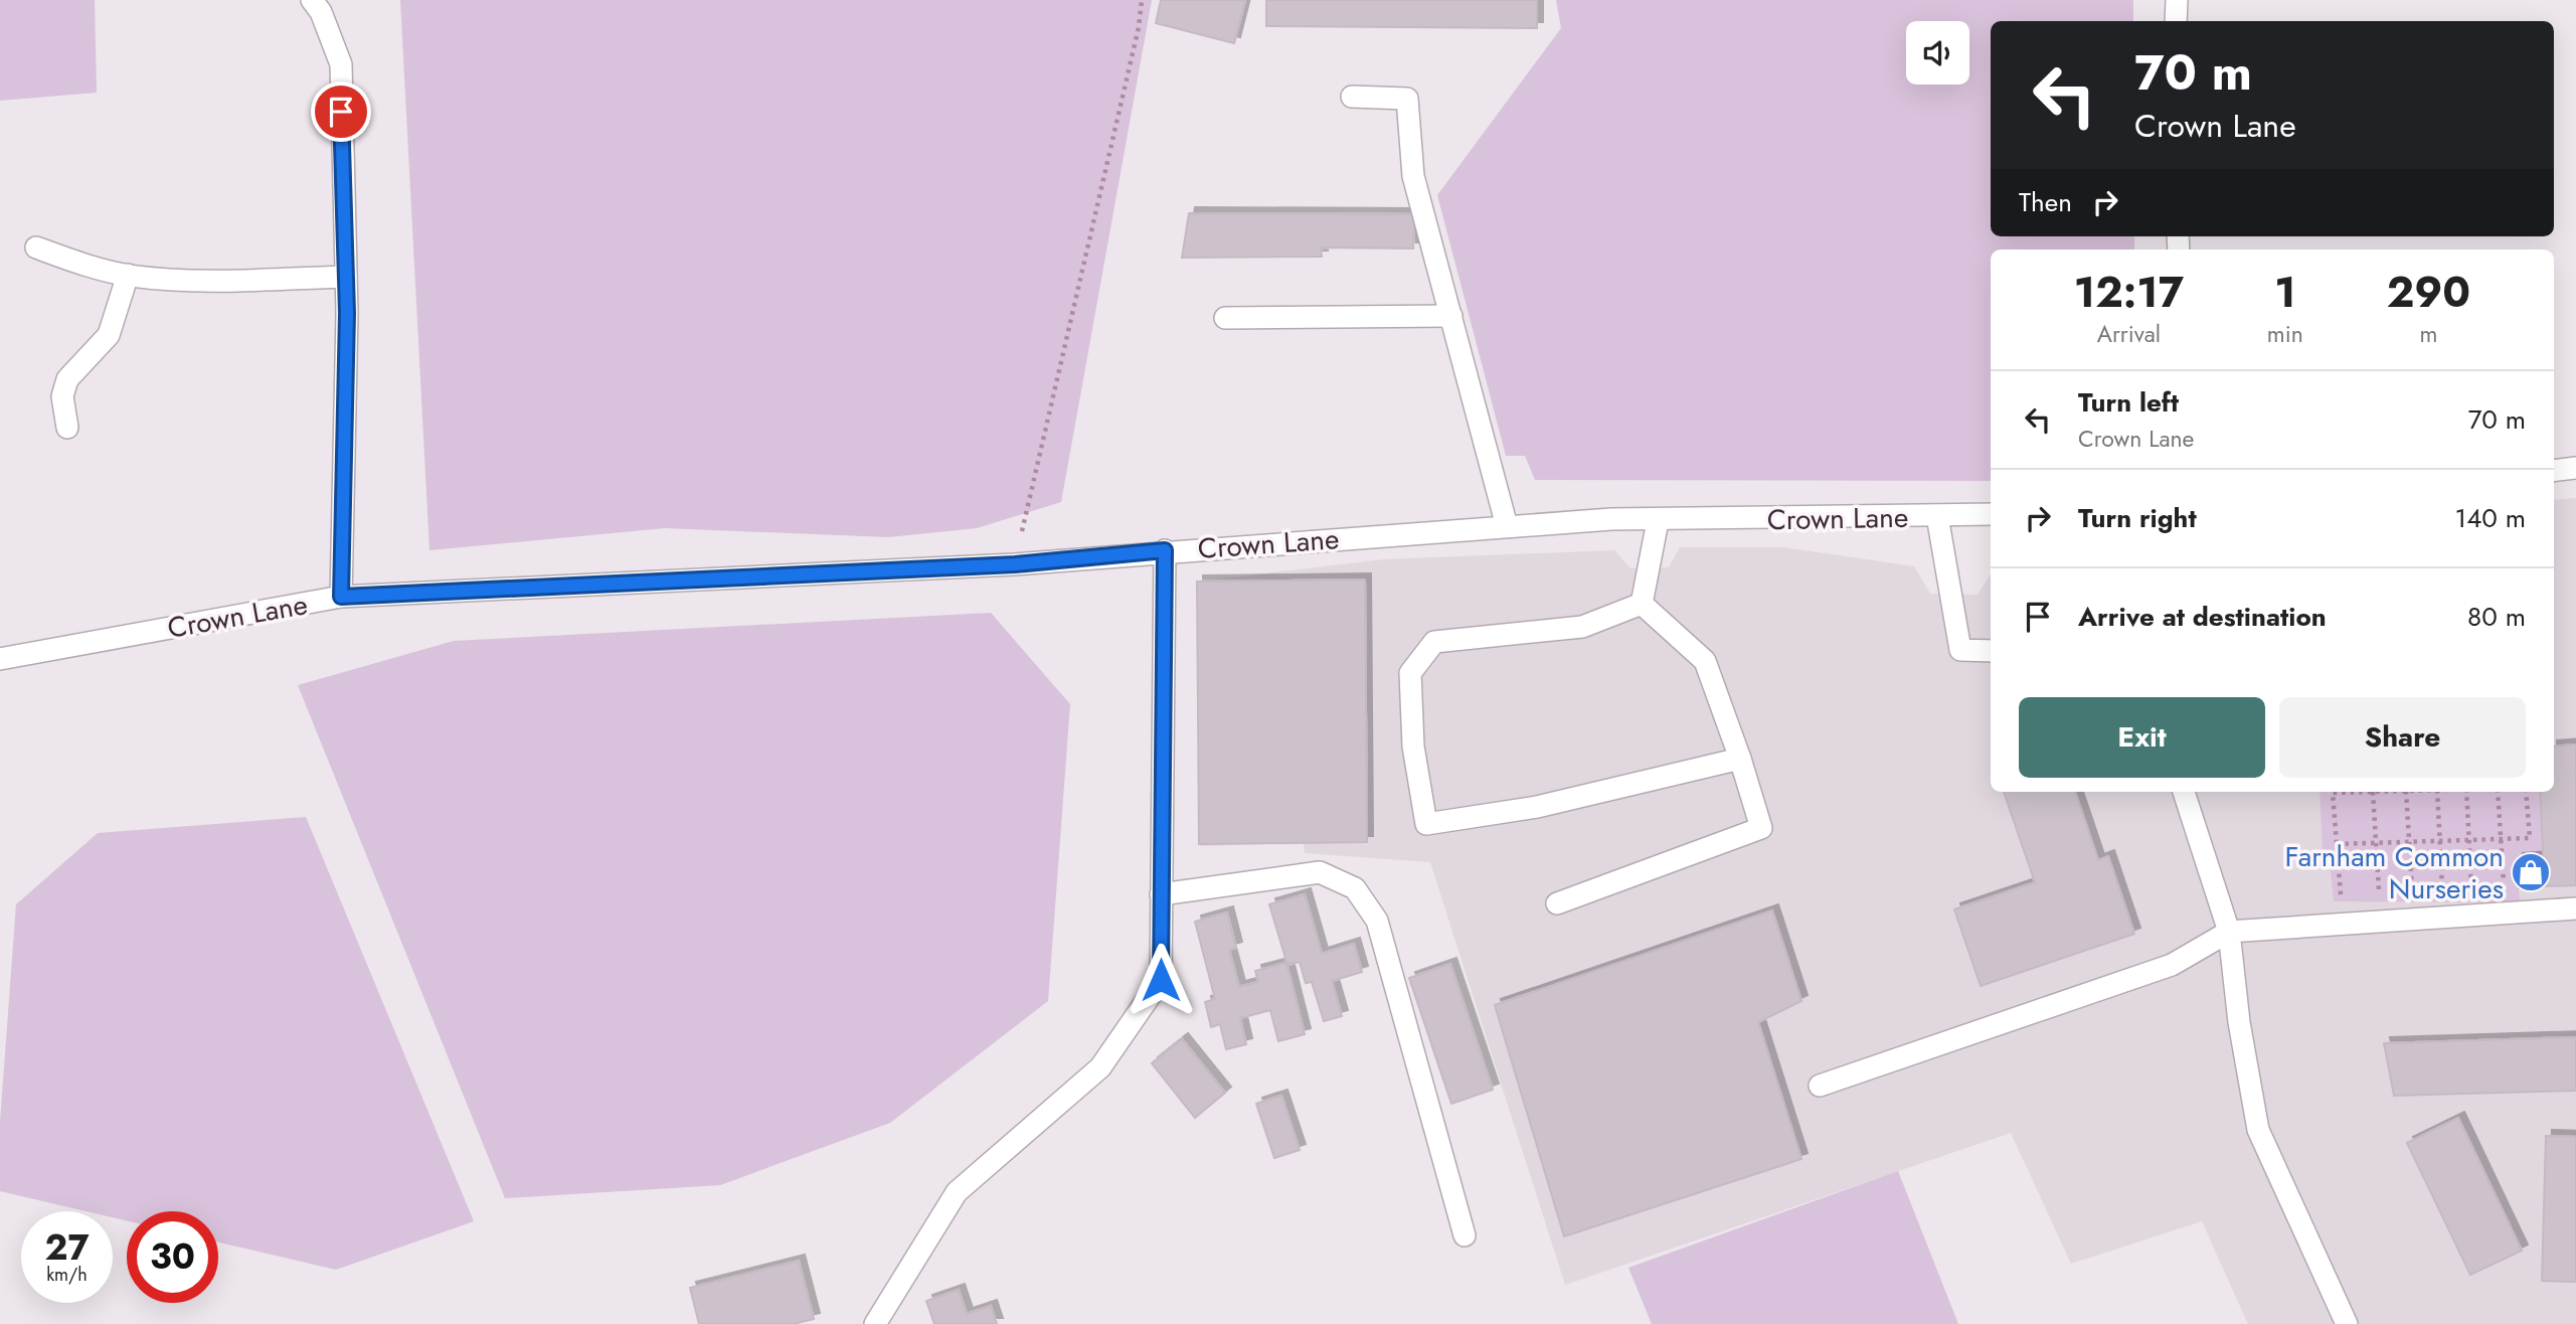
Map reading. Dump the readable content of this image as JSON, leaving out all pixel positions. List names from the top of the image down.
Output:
{
  "streets": {
    "street": ["Crown Lane"]
  },
  "places": {
    "shop": ["Farnham Common Nurseries"]
  },
  "page": {
    "turn": ["70 m", "Crown Lane"],
    "then": "Then",
    "eta": [
      "12:17",
      "Arrival",
      "1",
      "min",
      "290",
      "m"
    ],
    "list": [
      {
        "name": "Turn left",
        "note": "Crown Lane",
        "value": "70 m"
      },
      {
        "name": "Turn right",
        "value": "140 m"
      },
      {
        "name": "Arrive at destination",
        "value": "80 m"
      }
    ],
    "buttons": ["Exit", "Share"],
    "speed": "27 km/h",
    "limit": "30"
  }
}
